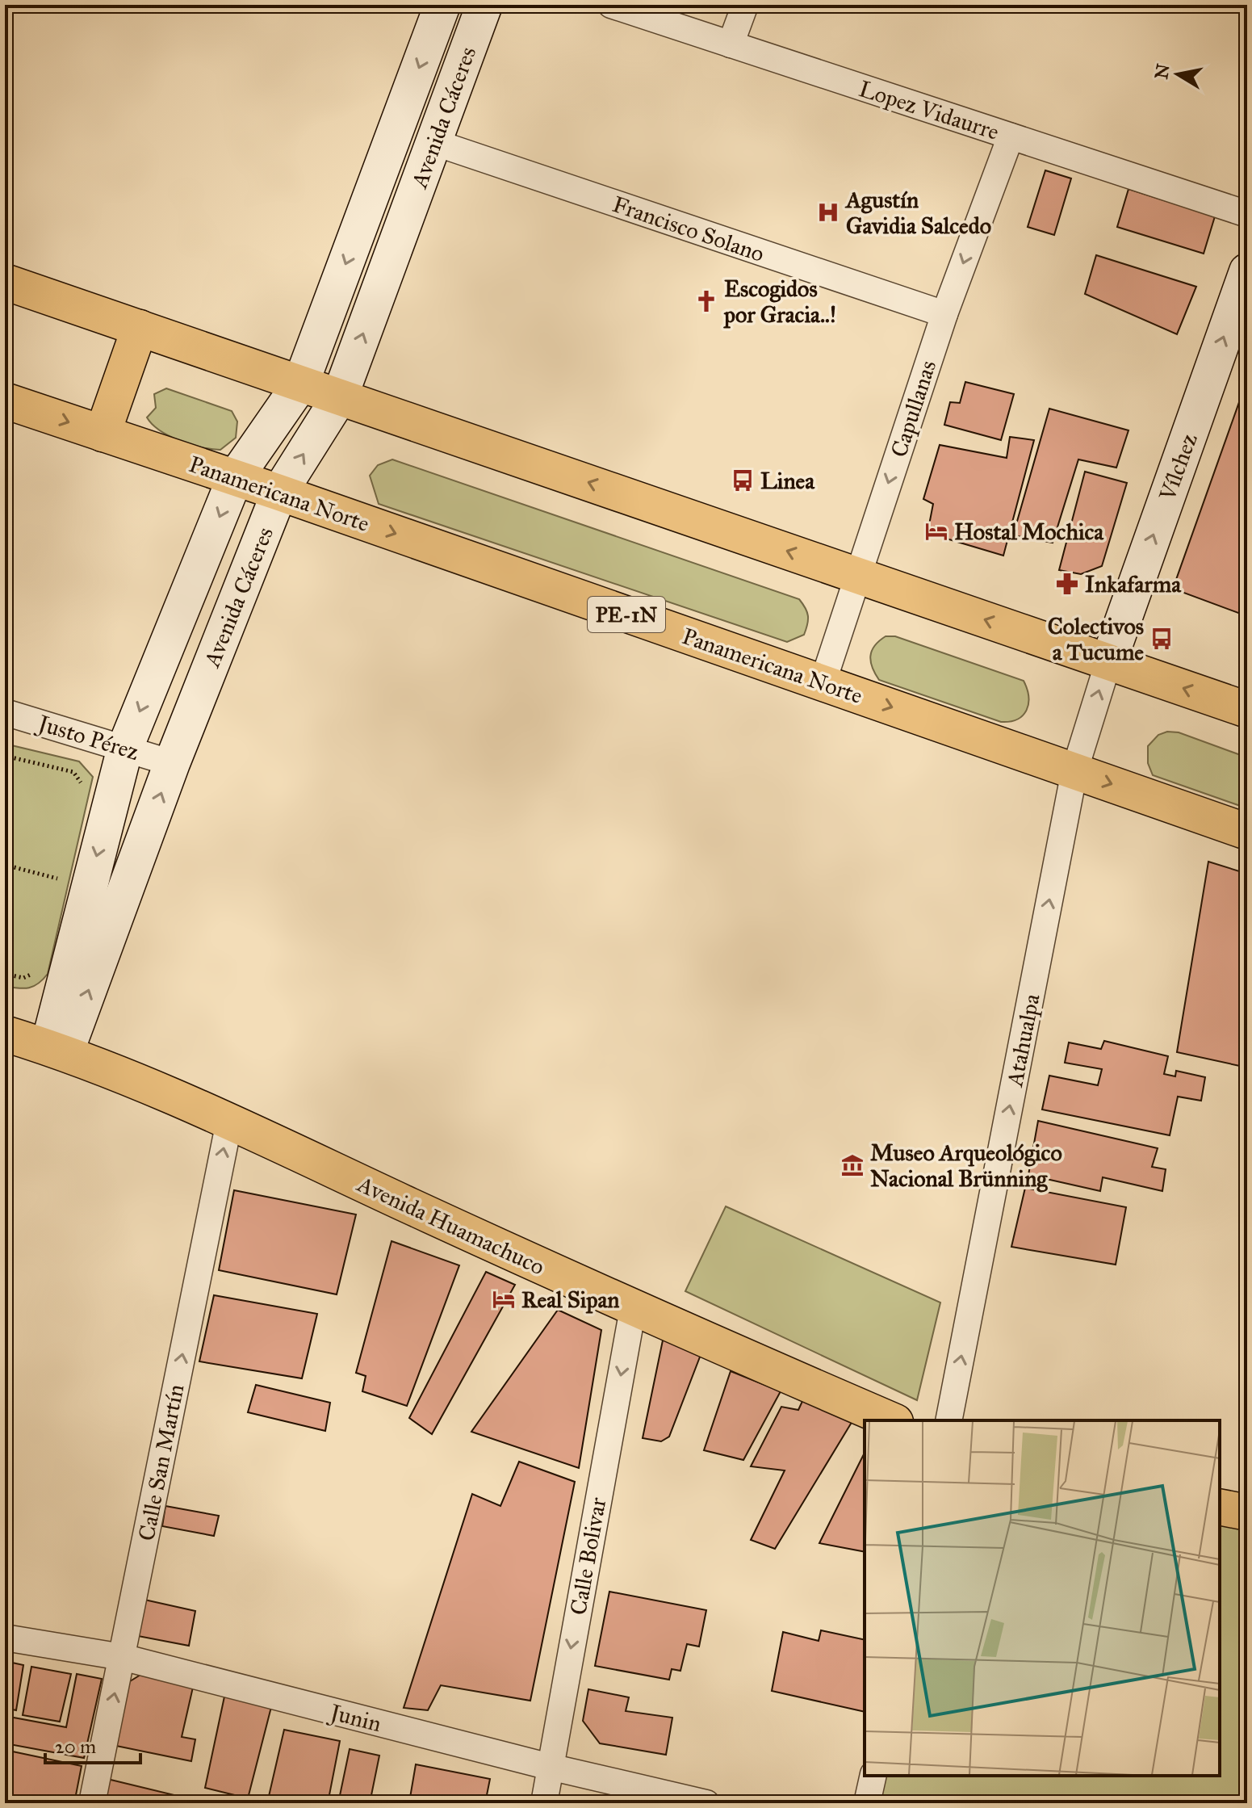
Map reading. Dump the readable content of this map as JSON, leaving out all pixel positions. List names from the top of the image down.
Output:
{
  "streets": {
    "main road": ["Panamericana Norte", "PE-1N", "Avenida Huamachuco"],
    "street": [
      "Lopez Vidaurre",
      "Avenida Cáceres",
      "Francisco Solano",
      "Capullanas",
      "Vílchez",
      "Justo Pérez",
      "Atahualpa",
      "Calle San Martín",
      "Calle Bolivar",
      "Junin"
    ]
  },
  "crossings": [
    ["Lopez Vidaurre", "Capullanas"],
    ["Avenida Cáceres", "Francisco Solano"],
    ["Avenida Cáceres", "Panamericana Norte"],
    ["Avenida Cáceres", "Justo Pérez"],
    ["Avenida Cáceres", "Avenida Huamachuco"],
    ["Francisco Solano", "Capullanas"],
    ["Capullanas", "Panamericana Norte"],
    ["Vílchez", "Atahualpa"],
    ["Panamericana Norte", "Atahualpa"],
    ["Avenida Huamachuco", "Calle San Martín"],
    ["Avenida Huamachuco", "Calle Bolivar"],
    ["Calle San Martín", "Junin"],
    ["Calle Bolivar", "Junin"]
  ],
  "one_way": [
    "Capullanas",
    "Vílchez",
    "Atahualpa",
    "Calle San Martín",
    "Calle Bolivar"
  ],
  "places": {
    "hospital": ["Agustín Gavidia Salcedo"],
    "church": ["Escogidos por Gracia..!"],
    "bus stop": ["Linea", "Colectivos a Tucume"],
    "hotel": ["Hostal Mochica", "Real Sipan"],
    "pharmacy": ["Inkafarma"],
    "museum": ["Museo Arqueológico Nacional Brünning"]
  },
  "scale_bar": "20 m",
  "north": "left"
}
